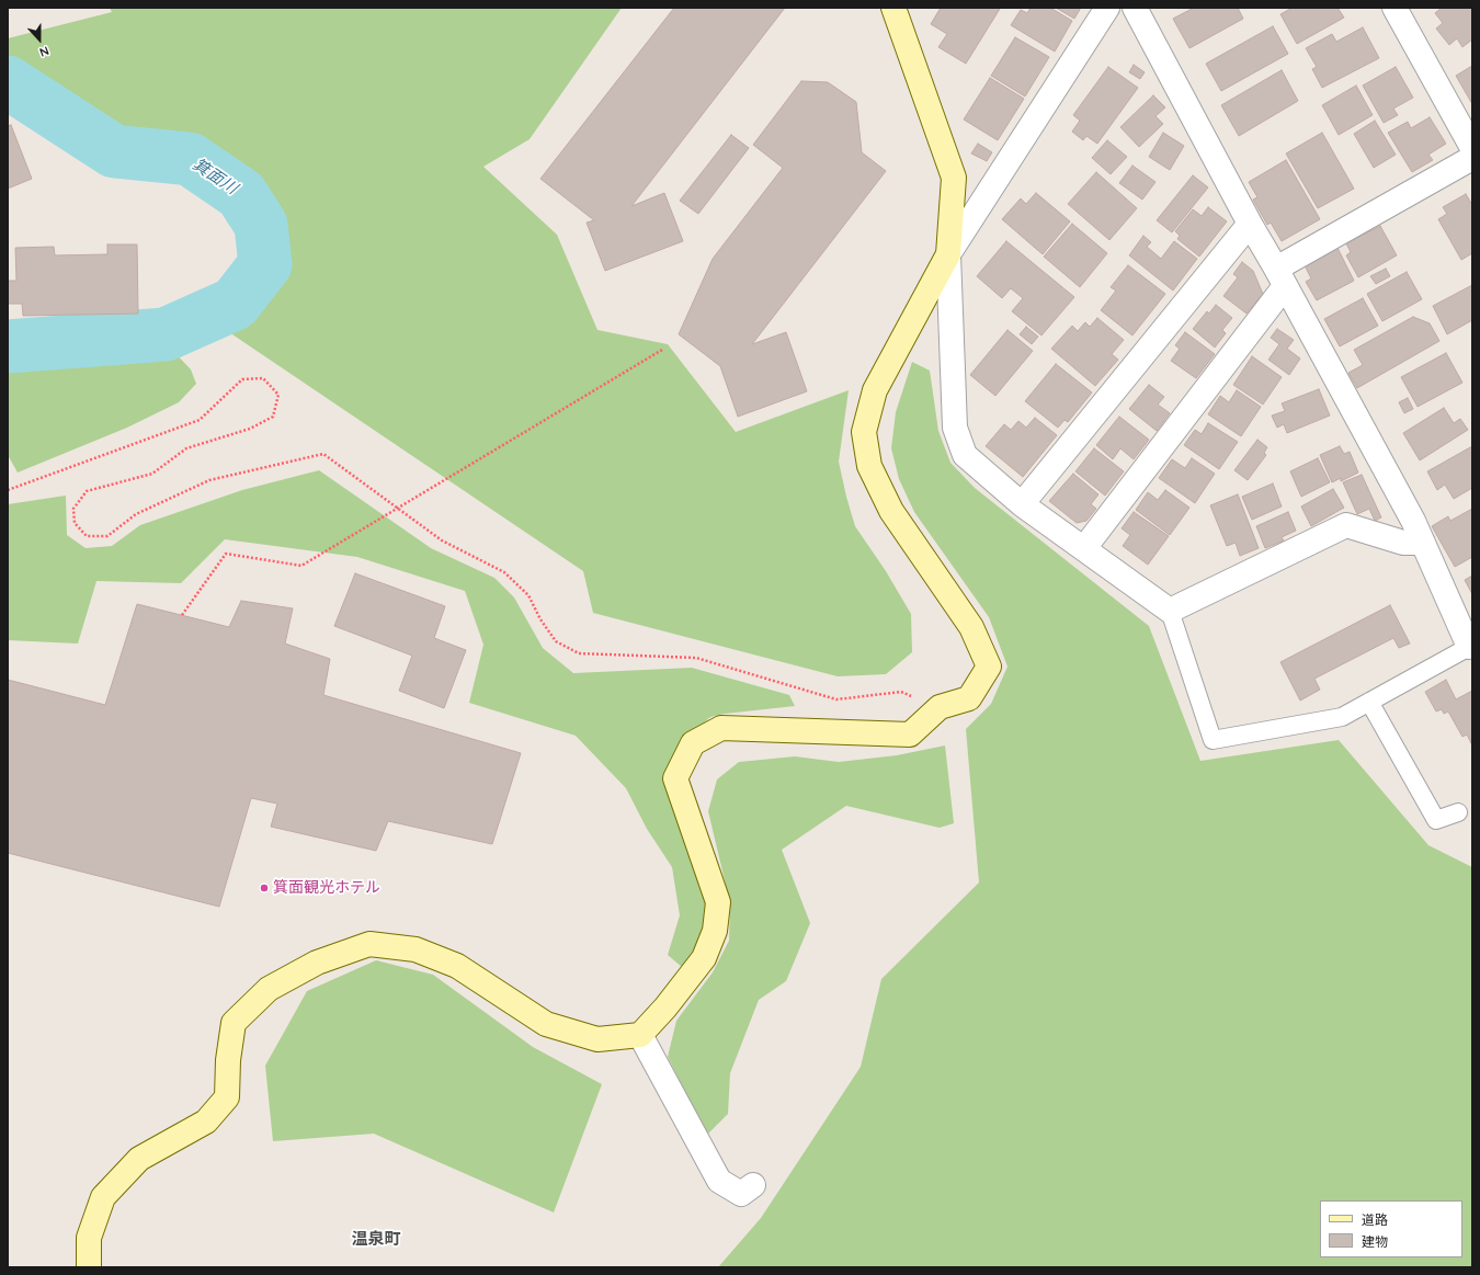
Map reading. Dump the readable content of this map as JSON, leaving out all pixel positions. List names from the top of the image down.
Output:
{
  "districts": ["温泉町"],
  "water": ["箕面川"],
  "places": ["箕面観光ホテル"],
  "legend": ["道路", "建物"],
  "north": "bottom"
}
